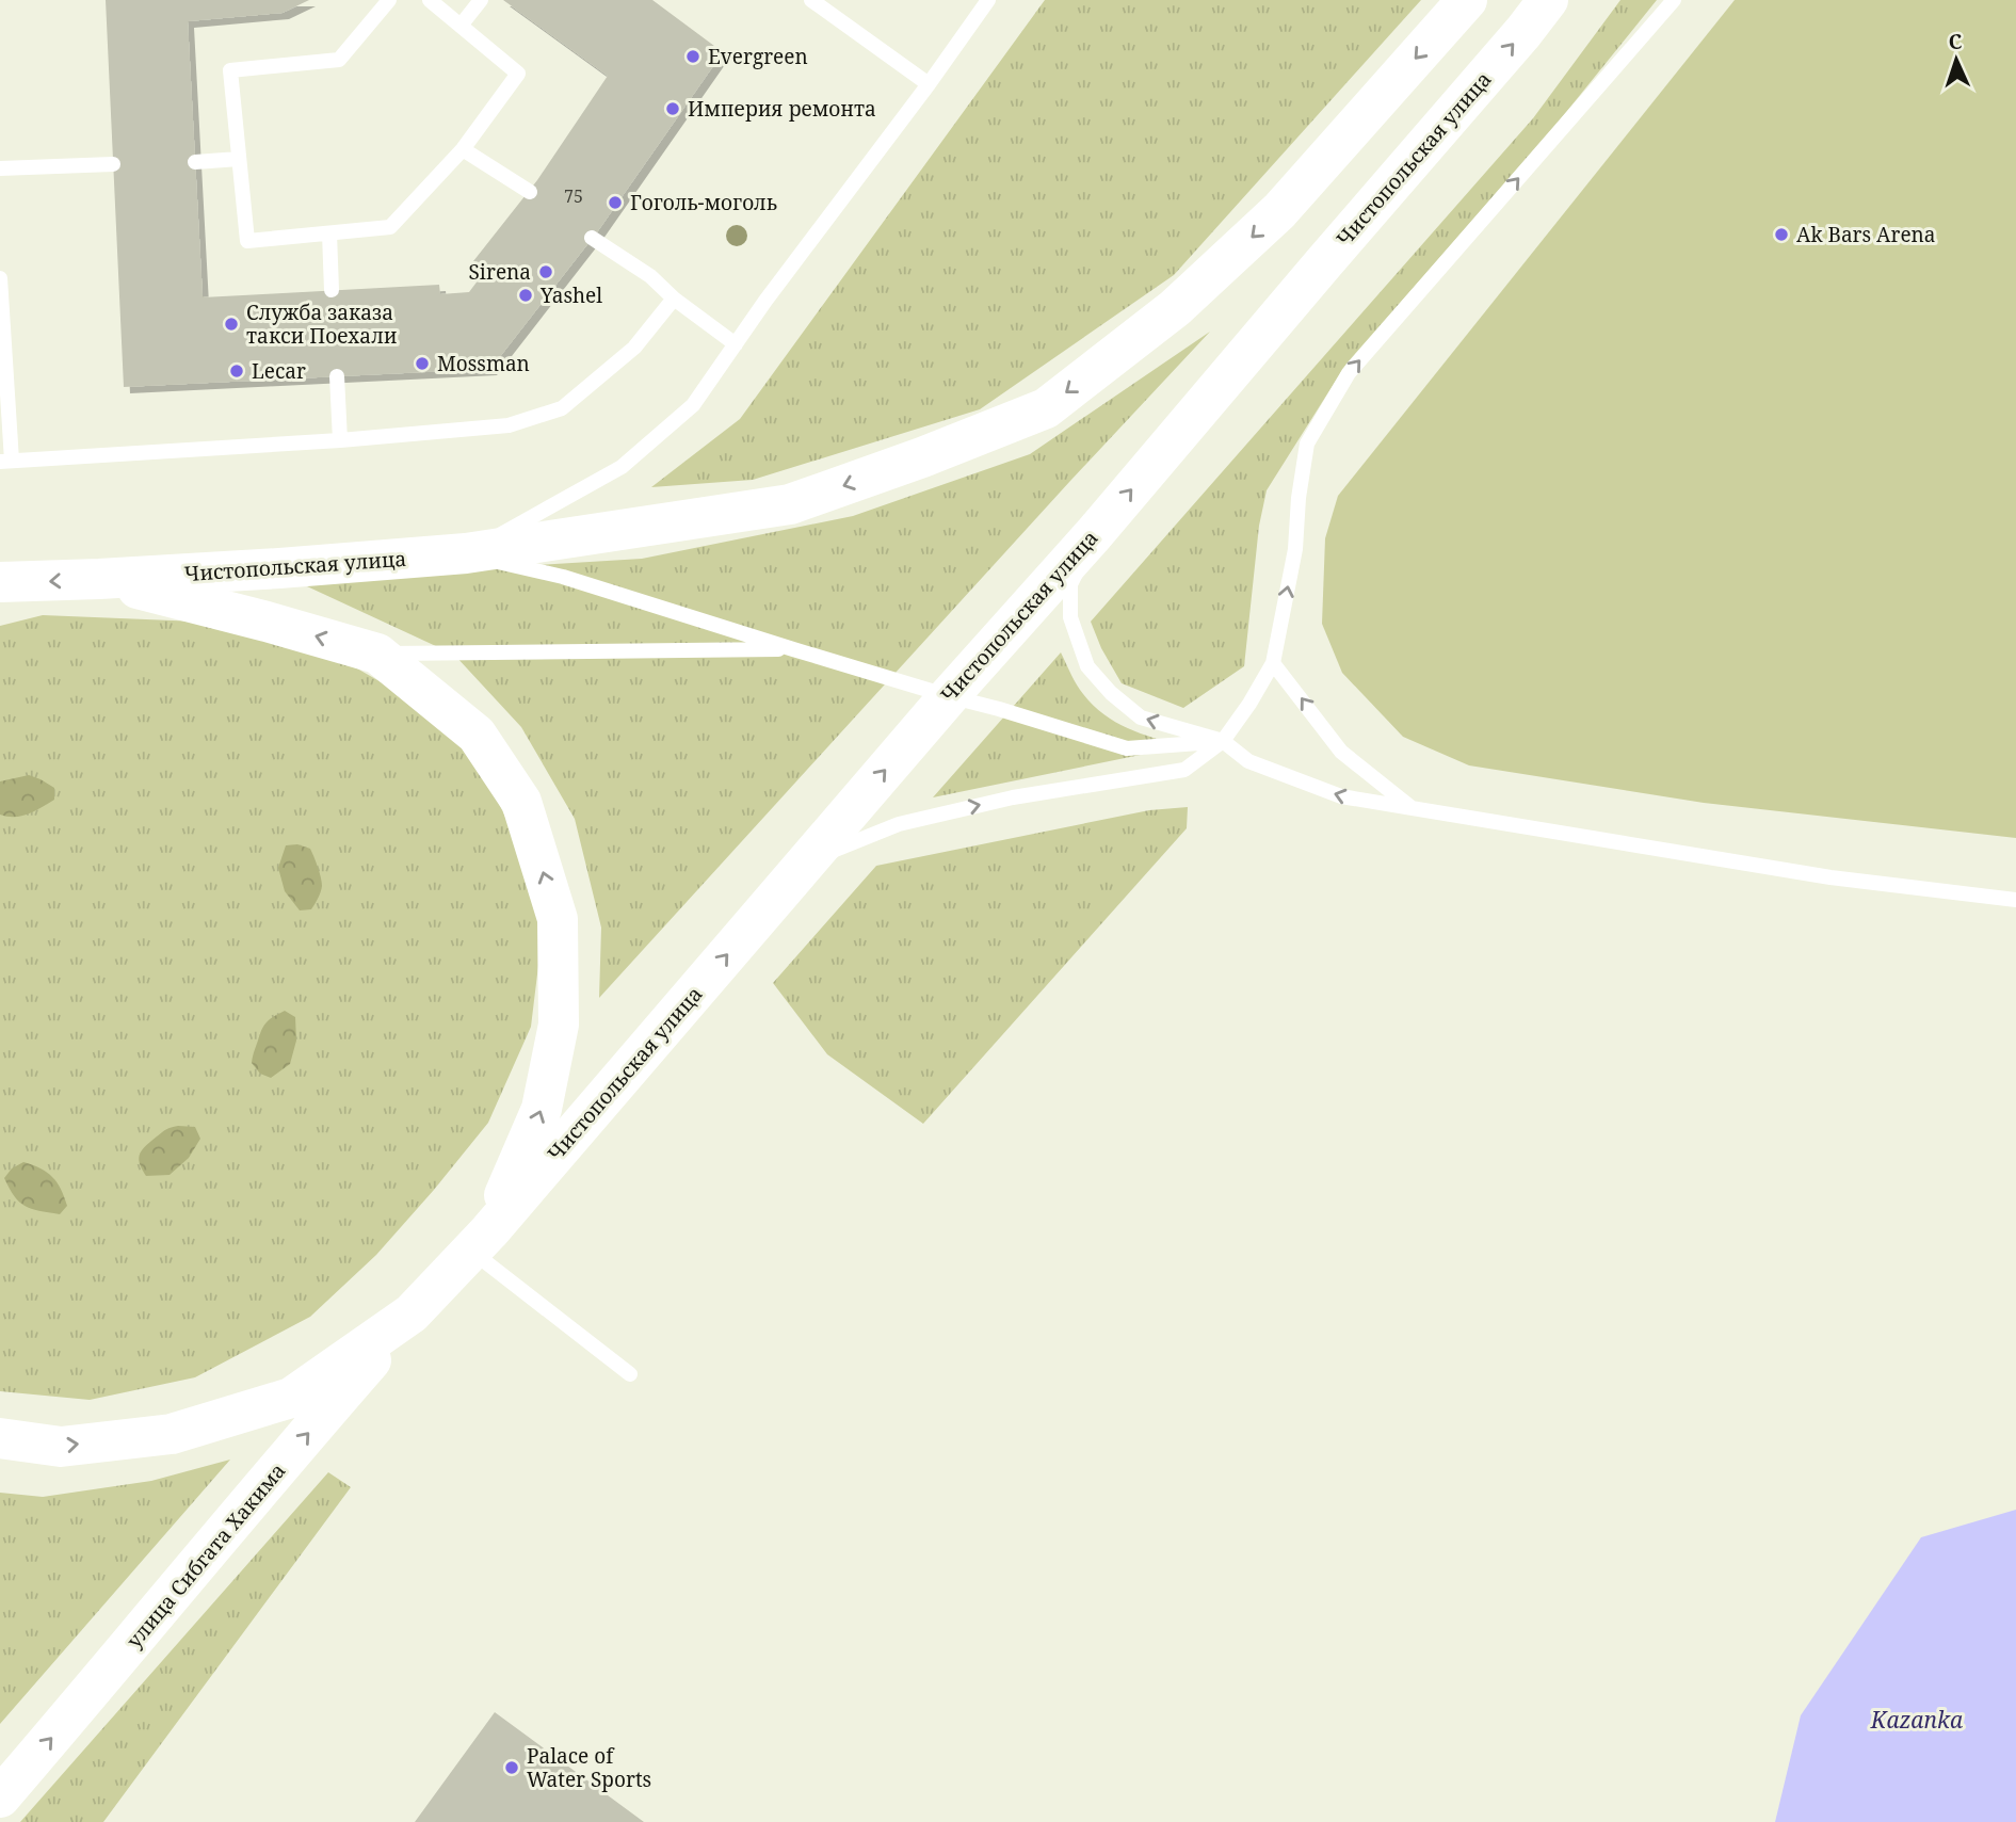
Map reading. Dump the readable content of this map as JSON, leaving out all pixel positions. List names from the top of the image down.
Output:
{
  "streets": {
    "main road": ["Чистопольская улица", "улица Сибгата Хакима"]
  },
  "crossings": [
    ["Чистопольская улица", "улица Сибгата Хакима"]
  ],
  "one_way": ["улица Сибгата Хакима"],
  "water": ["Kazanka"],
  "places": [
    "Evergreen",
    "Империя ремонта",
    "Гоголь-моголь",
    "Ak Bars Arena",
    "Sirena",
    "Yashel",
    "Служба заказа такси Поехали",
    "Mossman",
    "Lecar",
    "Palace of Water Sports"
  ],
  "house_numbers": ["75"],
  "north": "top"
}
